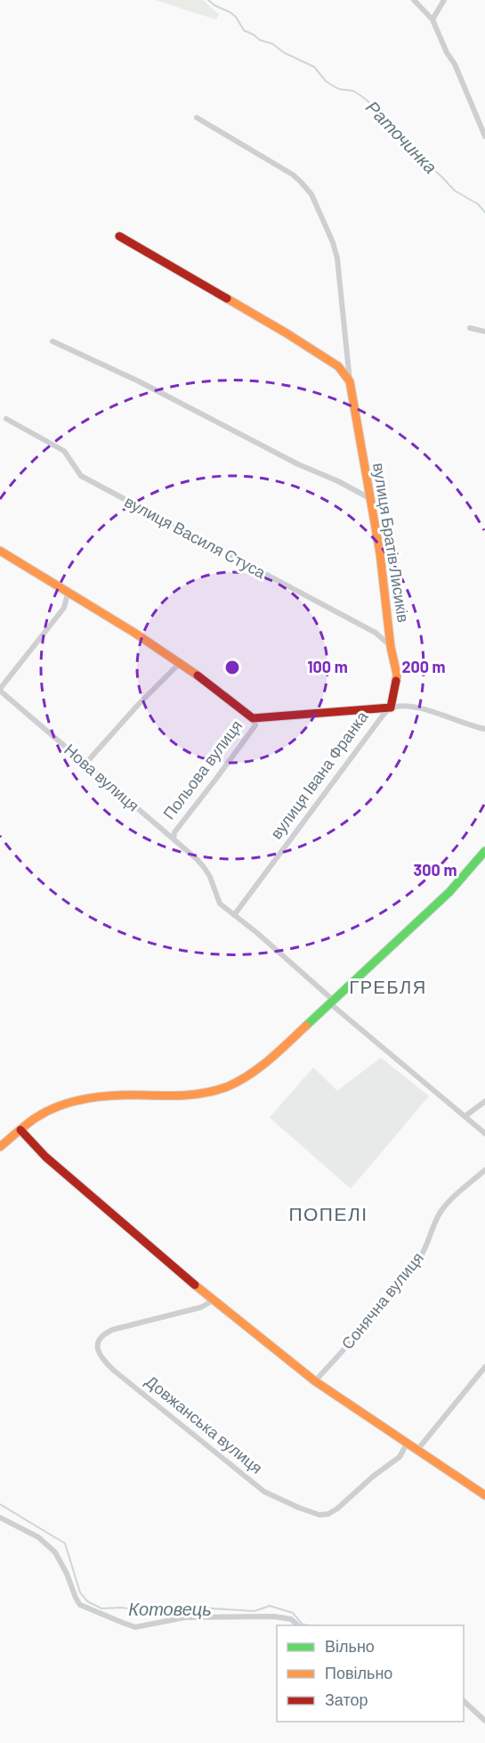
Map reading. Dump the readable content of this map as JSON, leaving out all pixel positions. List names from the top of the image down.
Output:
{
  "streets": {
    "street": [
      "вулиця Василя Стуса",
      "вулиця Братів Лисиків",
      "Польова вулиця",
      "вулиця Івана Франка",
      "Нова вулиця",
      "Сонячна вулиця",
      "Довжанська вулиця"
    ]
  },
  "crossings": [
    ["вулиця Василя Стуса", "вулиця Братів Лисиків"],
    ["вулиця Братів Лисиків", "Польова вулиця"],
    ["вулиця Братів Лисиків", "вулиця Івана Франка"],
    ["Польова вулиця", "вулиця Івана Франка"],
    ["Польова вулиця", "Нова вулиця"],
    ["вулиця Івана Франка", "Нова вулиця"]
  ],
  "districts": ["ГРЕБЛЯ", "ПОПЕЛІ"],
  "water": ["Раточинка", "Котовець"],
  "legend": ["Вільно", "Повільно", "Затор"],
  "rings": ["100 m", "200 m", "300 m"]
}
